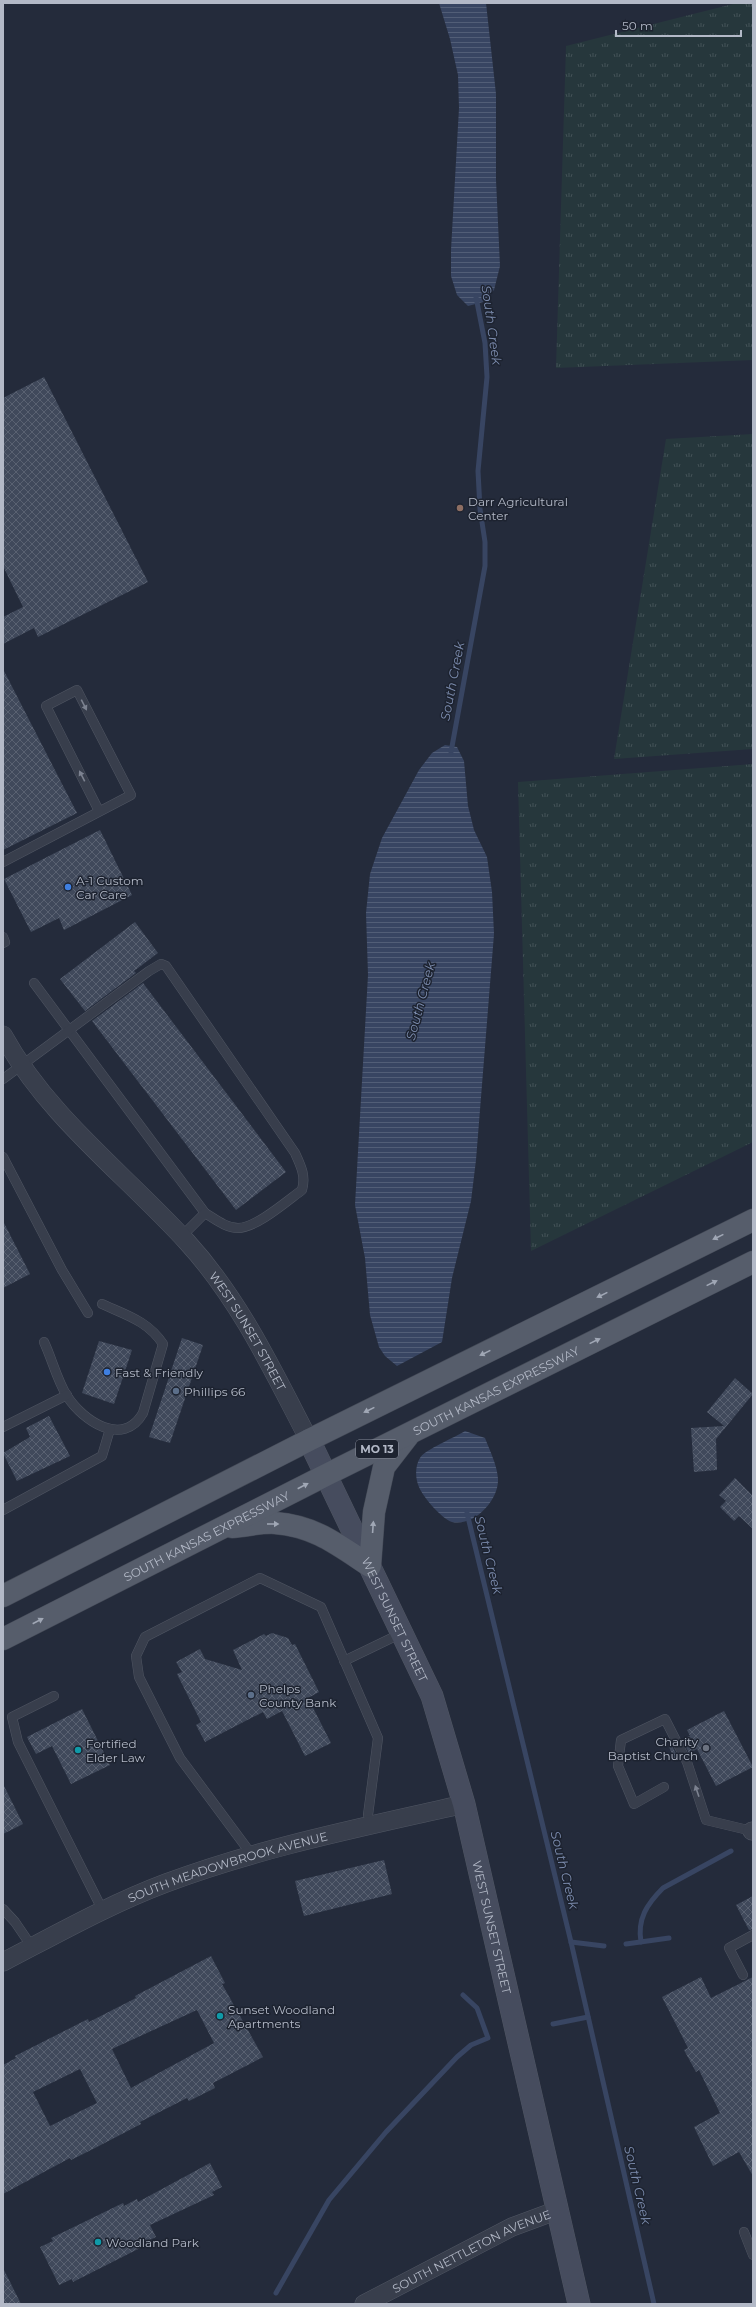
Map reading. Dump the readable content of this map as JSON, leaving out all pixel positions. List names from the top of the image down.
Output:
{
  "streets": {
    "main road": ["WEST SUNSET STREET", "SOUTH KANSAS EXPRESSWAY", "MO 13"],
    "street": ["SOUTH MEADOWBROOK AVENUE", "SOUTH NETTLETON AVENUE"]
  },
  "crossings": [
    ["WEST SUNSET STREET", "SOUTH KANSAS EXPRESSWAY"],
    ["WEST SUNSET STREET", "SOUTH MEADOWBROOK AVENUE"],
    ["WEST SUNSET STREET", "SOUTH NETTLETON AVENUE"]
  ],
  "water": ["South Creek"],
  "places": [
    "Darr Agricultural Center",
    "A-1 Custom Car Care",
    "Fast & Friendly",
    "Phillips 66",
    "Phelps County Bank",
    "Charity Baptist Church",
    "Fortified Elder Law",
    "Sunset Woodland Apartments",
    "Woodland Park"
  ],
  "scale_bar": "50 m"
}
